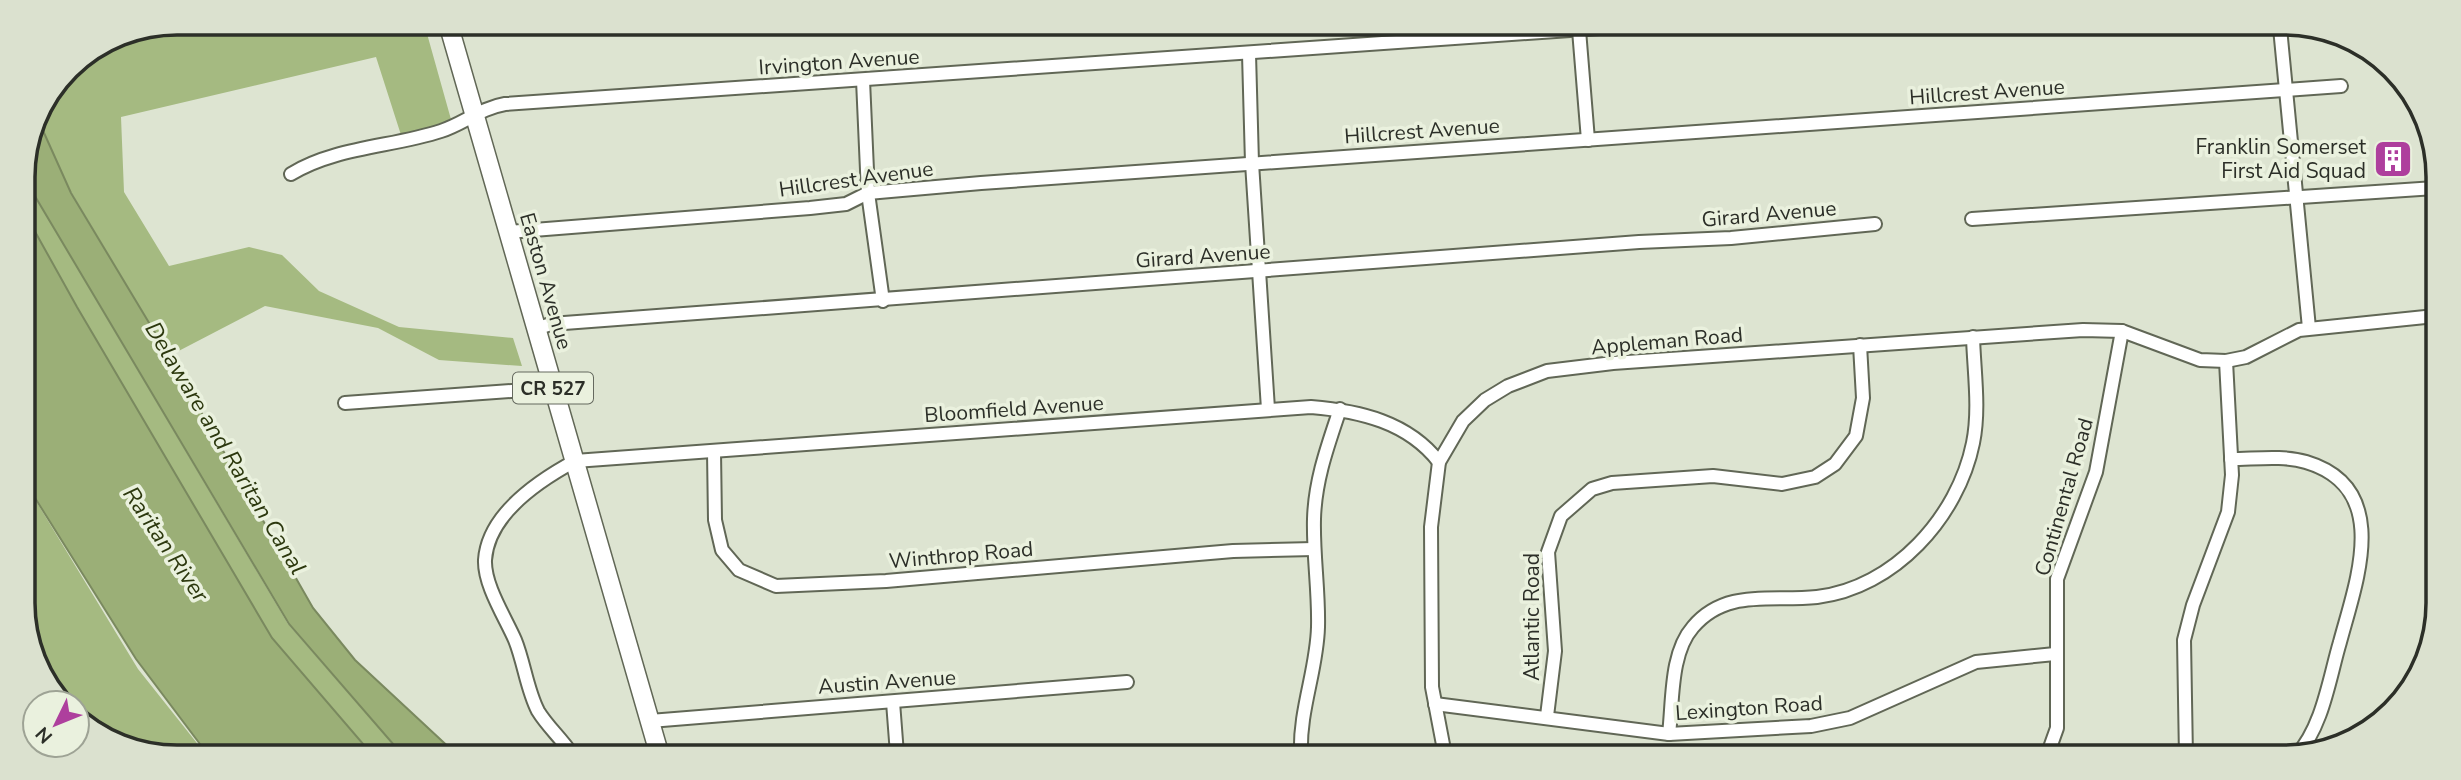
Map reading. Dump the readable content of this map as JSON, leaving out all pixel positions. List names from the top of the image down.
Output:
{
  "streets": {
    "main road": ["Easton Avenue", "CR 527"],
    "street": [
      "Irvington Avenue",
      "Hillcrest Avenue",
      "Girard Avenue",
      "Appleman Road",
      "Bloomfield Avenue",
      "Continental Road",
      "Winthrop Road",
      "Atlantic Road",
      "Austin Avenue",
      "Lexington Road"
    ]
  },
  "crossings": [
    ["Irvington Avenue", "Easton Avenue"],
    ["Hillcrest Avenue", "Easton Avenue"],
    ["Girard Avenue", "Easton Avenue"],
    ["Easton Avenue", "Bloomfield Avenue"],
    ["Easton Avenue", "Austin Avenue"],
    ["Appleman Road", "Bloomfield Avenue"],
    ["Appleman Road", "Continental Road"],
    ["Appleman Road", "Atlantic Road"],
    ["Appleman Road", "Lexington Road"],
    ["Bloomfield Avenue", "Winthrop Road"],
    ["Continental Road", "Lexington Road"],
    ["Atlantic Road", "Lexington Road"]
  ],
  "water": ["Delaware and Raritan Canal", "Raritan River"],
  "places": {
    "building": ["Franklin Somerset First Aid Squad"]
  },
  "north": "bottom left"
}
